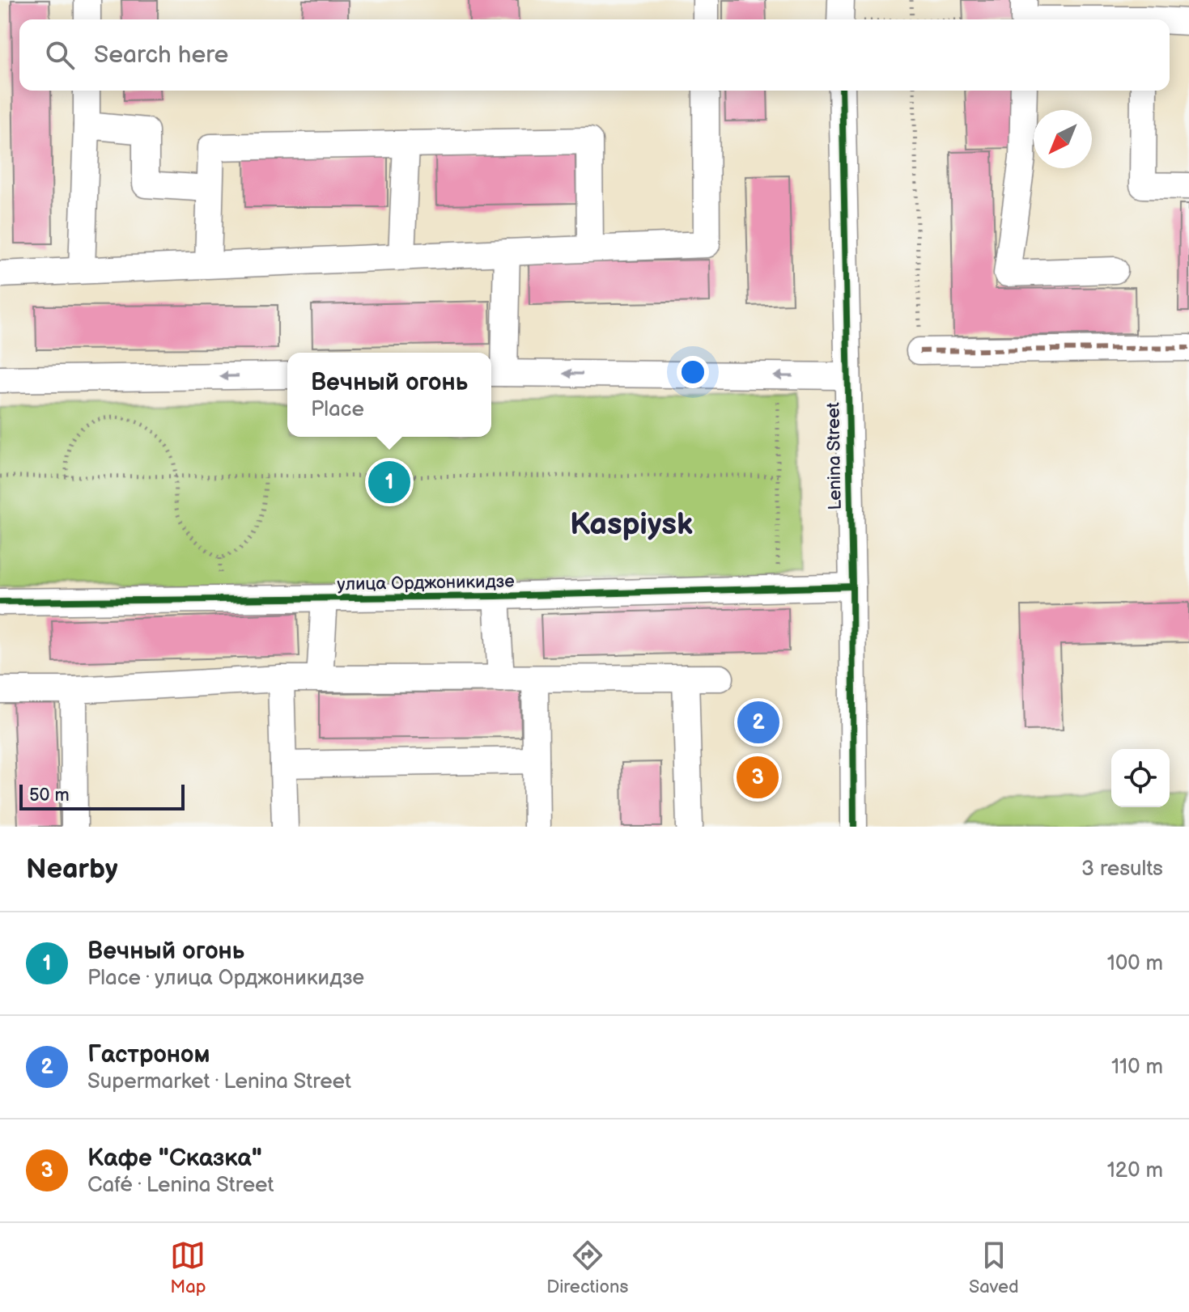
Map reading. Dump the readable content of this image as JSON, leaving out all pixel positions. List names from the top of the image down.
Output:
{
  "streets": {
    "street": ["Lenina Street", "улица Орджоникидзе"]
  },
  "crossings": [
    ["Lenina Street", "улица Орджоникидзе"]
  ],
  "districts": ["Kaspiysk"],
  "scale_bar": "50 m",
  "north": "bottom left",
  "page": {
    "search": "Search here",
    "popup": ["Вечный огонь", "Place"],
    "pins": ["1", "2", "3"],
    "scale": "50 m",
    "heading": ["Nearby", "3 results"],
    "list": [
      {
        "mark": "1",
        "name": "Вечный огонь",
        "note": "Place · улица Орджоникидзе",
        "value": "100 m"
      },
      {
        "mark": "2",
        "name": "Гастроном",
        "note": "Supermarket · Lenina Street",
        "value": "110 m"
      },
      {
        "mark": "3",
        "name": "Кафе \"Сказка\"",
        "note": "Café · Lenina Street",
        "value": "120 m"
      }
    ],
    "nav": ["Map", "Directions", "Saved"]
  }
}
